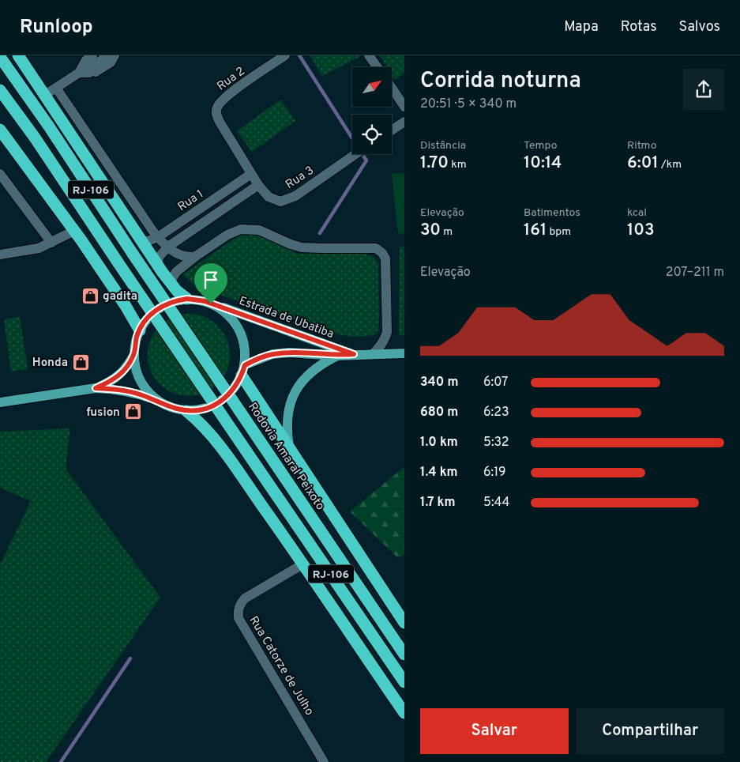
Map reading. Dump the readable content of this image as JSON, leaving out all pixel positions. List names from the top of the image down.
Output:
{
  "streets": {
    "highway": ["RJ-106", "Rodovia Amaral Peixoto"],
    "main road": ["Estrada de Ubatiba"],
    "street": [
      "Rua 2",
      "Rua 3",
      "Rua 1",
      "Rua Catorze de Julho"
    ]
  },
  "crossings": [
    ["Rua 2", "Rua 3"],
    ["Rua 2", "Rua 1"],
    ["Rua 3", "Rua 1"]
  ],
  "places": {
    "shop": ["gadita", "Honda", "fusion"]
  },
  "north": "top right",
  "page": {
    "header": "Runloop",
    "nav": ["Mapa", "Rotas", "Salvos"],
    "heading": ["Corrida noturna", "20:51 · 5 × 340 m"],
    "stats": [
      ["Distância", "1.70 km"],
      ["Tempo", "10:14"],
      ["Ritmo", "6:01 /km"],
      ["Elevação", "30 m"],
      ["Batimentos", "161 bpm"],
      ["kcal", "103"]
    ],
    "chart": ["Elevação", "207–211 m"],
    "list": [
      {
        "name": "340 m",
        "note": "6:07"
      },
      {
        "name": "680 m",
        "note": "6:23"
      },
      {
        "name": "1.0 km",
        "note": "5:32"
      },
      {
        "name": "1.4 km",
        "note": "6:19"
      },
      {
        "name": "1.7 km",
        "note": "5:44"
      }
    ],
    "buttons": ["Salvar", "Compartilhar"]
  }
}
